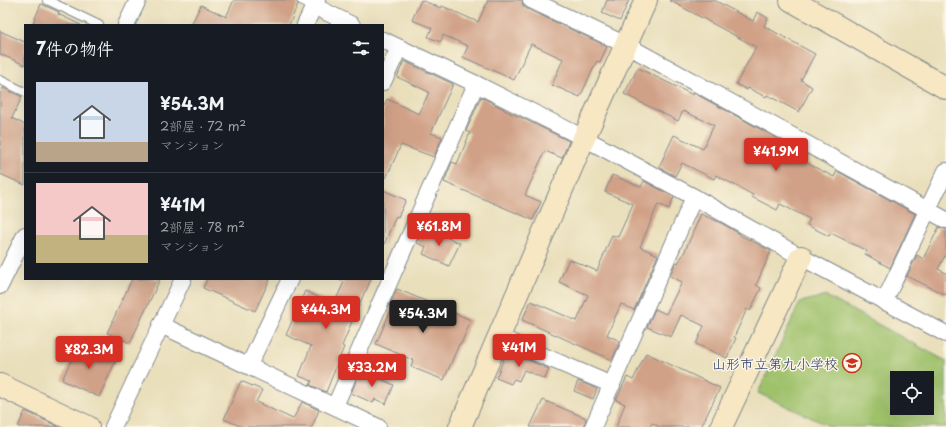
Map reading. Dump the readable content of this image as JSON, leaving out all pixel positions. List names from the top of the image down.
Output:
{
  "places": {
    "school or university": ["山形市立第九小学校"]
  },
  "page": {
    "heading": "7件の物件",
    "list": [
      {
        "name": "¥54.3M",
        "note": "2部屋 · 72 m² · マンション"
      },
      {
        "name": "¥41M",
        "note": "2部屋 · 78 m² · マンション"
      }
    ],
    "price": [
      "¥41.9M",
      "¥61.8M",
      "¥44.3M",
      "¥54.3M",
      "¥41M",
      "¥82.3M",
      "¥33.2M"
    ]
  }
}
